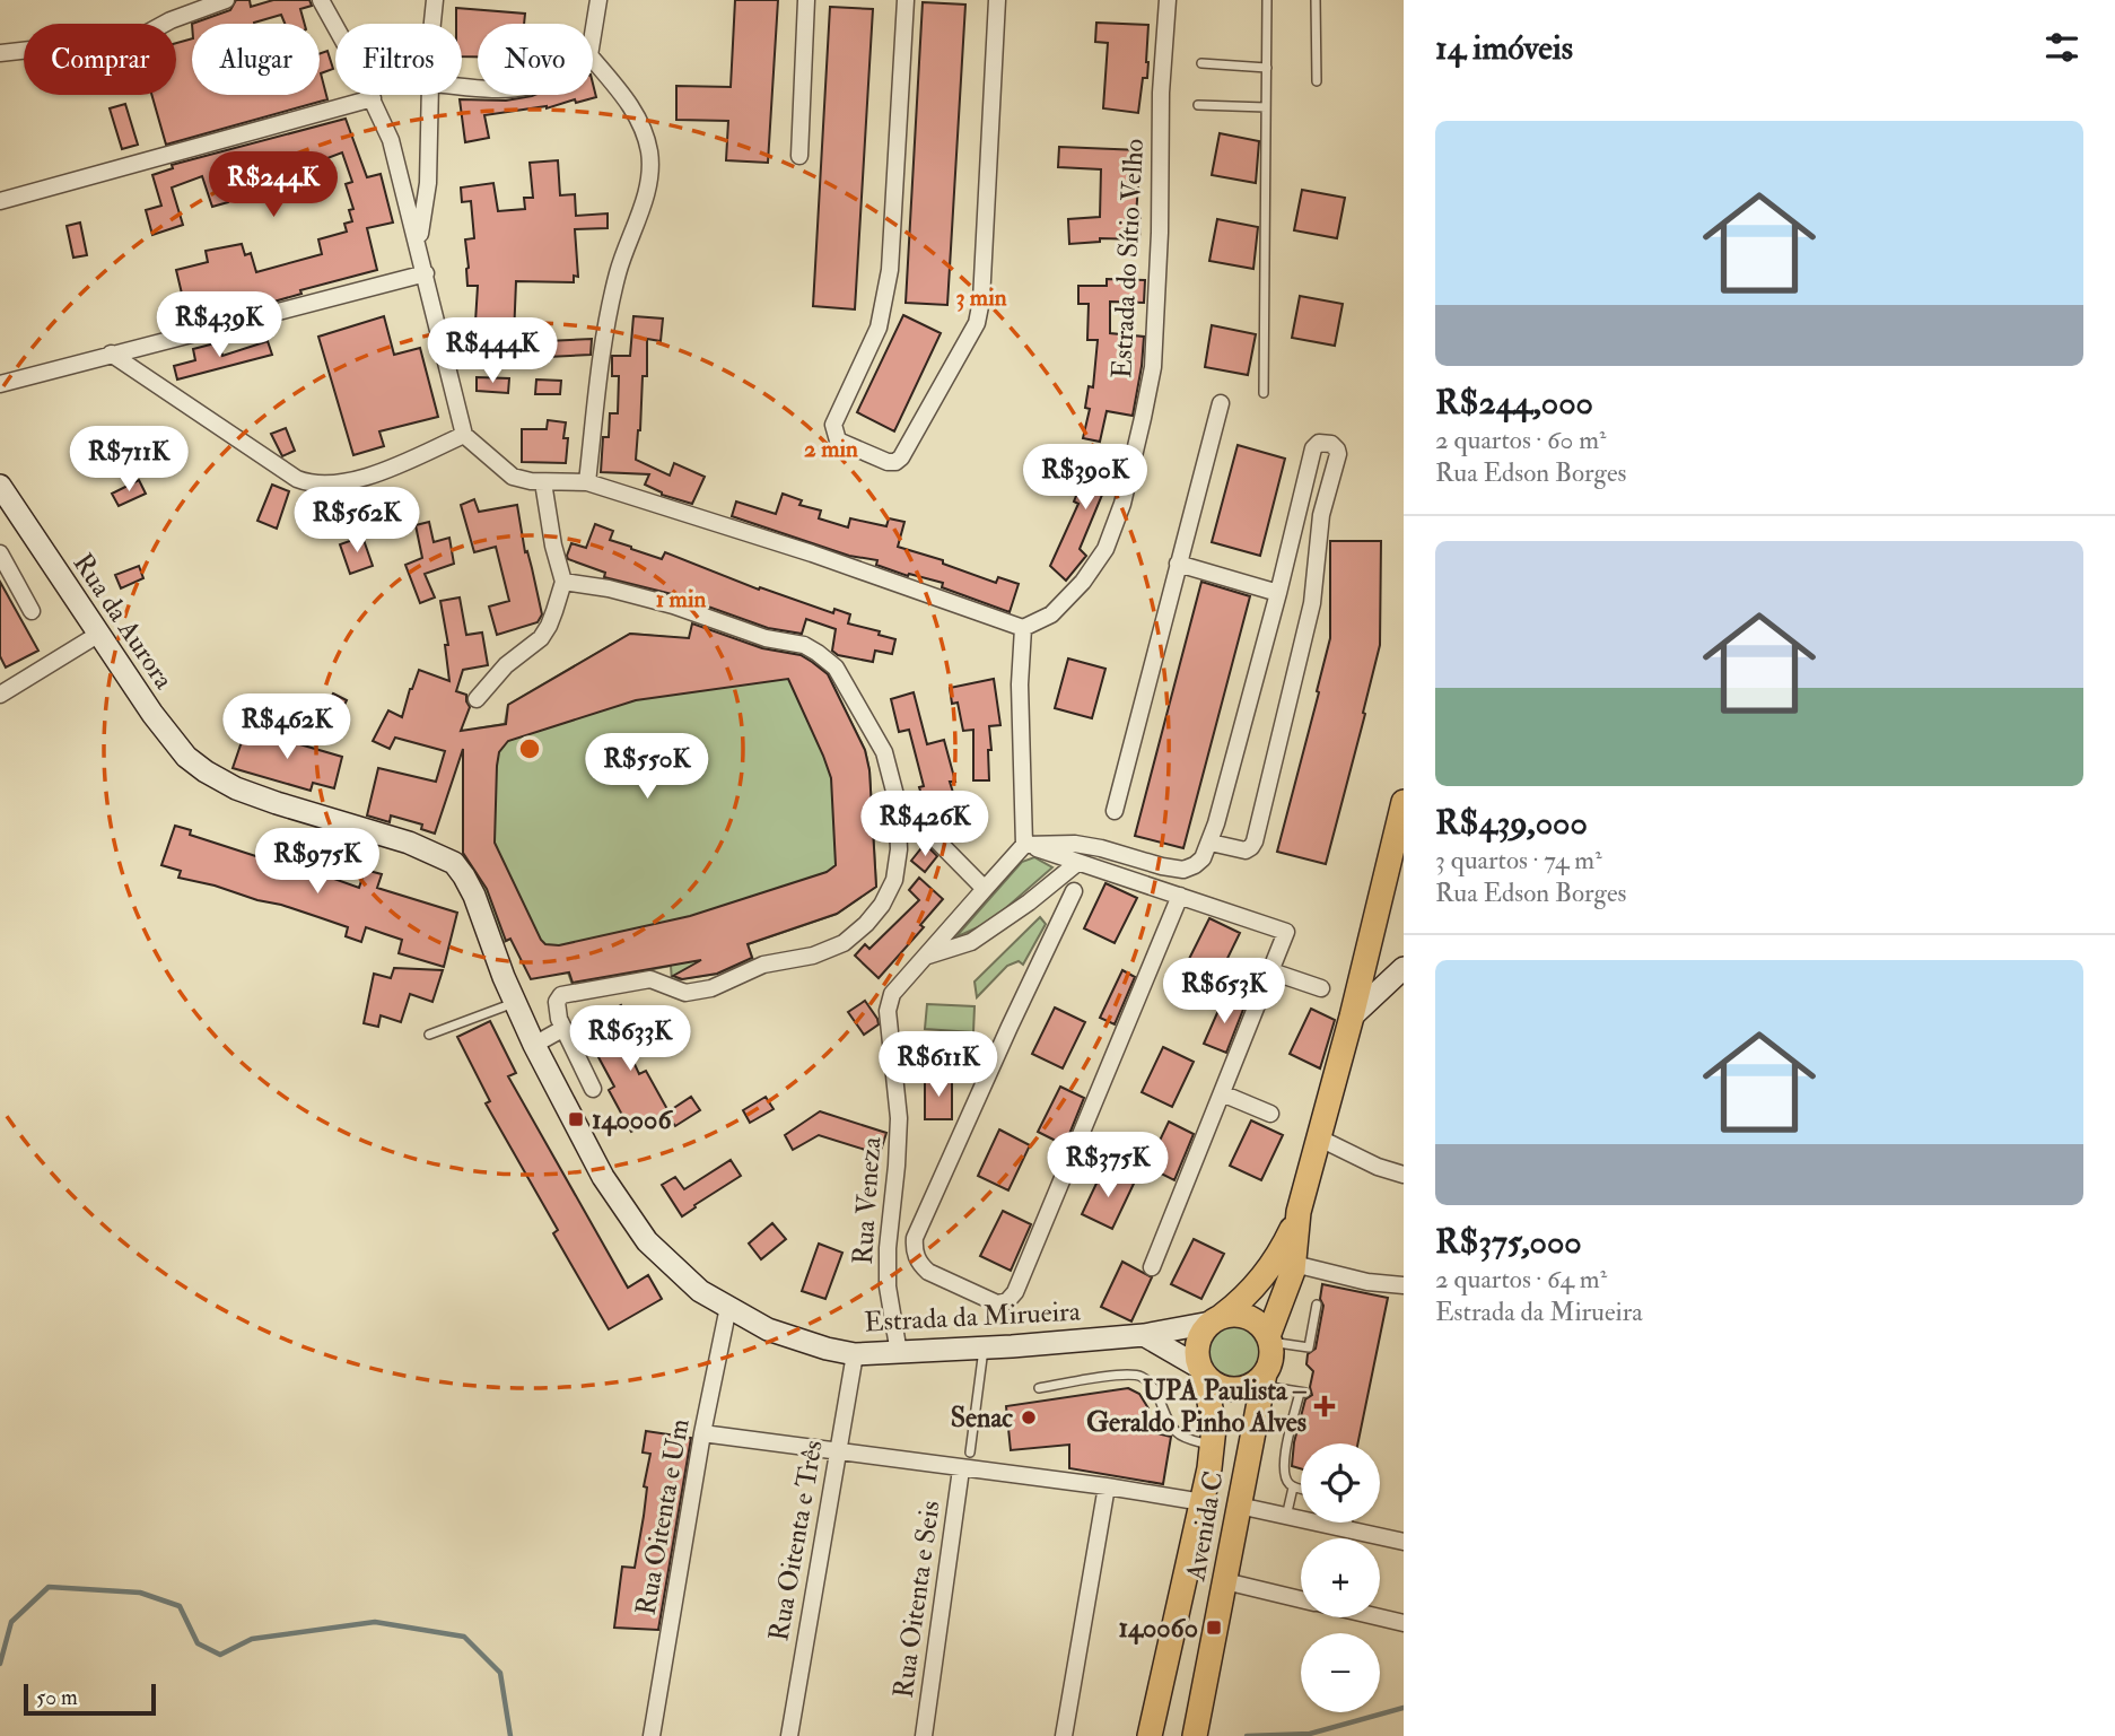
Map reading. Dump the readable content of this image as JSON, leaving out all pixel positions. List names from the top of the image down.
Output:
{
  "streets": {
    "main road": ["Rua da Aurora", "Estrada da Mirueira", "Avenida C"],
    "street": [
      "Estrada do Sítio Velho",
      "Rua Veneza",
      "Rua Oitenta e Um",
      "Rua Oitenta e Três",
      "Rua Oitenta e Seis"
    ]
  },
  "crossings": [
    ["Rua da Aurora", "Estrada da Mirueira"],
    ["Rua Veneza", "Estrada da Mirueira"],
    ["Estrada da Mirueira", "Rua Oitenta e Um"],
    ["Estrada da Mirueira", "Avenida C"],
    ["Estrada da Mirueira", "Rua Oitenta e Três"]
  ],
  "places": {
    "transit": ["140006", "140060"],
    "health": ["UPA Paulista – Geraldo Pinho Alves"],
    "other": ["Senac"]
  },
  "scale_bar": "50 m",
  "page": {
    "heading": "14 imóveis",
    "chip": [
      "Comprar",
      "Alugar",
      "Filtros",
      "Novo"
    ],
    "list": [
      {
        "name": "R$244,000",
        "note": "2 quartos · 60 m² · Rua Edson Borges"
      },
      {
        "name": "R$439,000",
        "note": "3 quartos · 74 m² · Rua Edson Borges"
      },
      {
        "name": "R$375,000",
        "note": "2 quartos · 64 m² · Estrada da Mirueira"
      }
    ],
    "price": [
      "R$244K",
      "R$439K",
      "R$444K",
      "R$711K",
      "R$390K",
      "R$562K",
      "R$462K",
      "R$550K",
      "R$426K",
      "R$975K",
      "R$653K",
      "R$633K",
      "R$611K",
      "R$375K"
    ],
    "map_buttons": ["+", "−"],
    "scale": "50 m"
  },
  "rings": ["3 min", "2 min", "1 min"]
}
